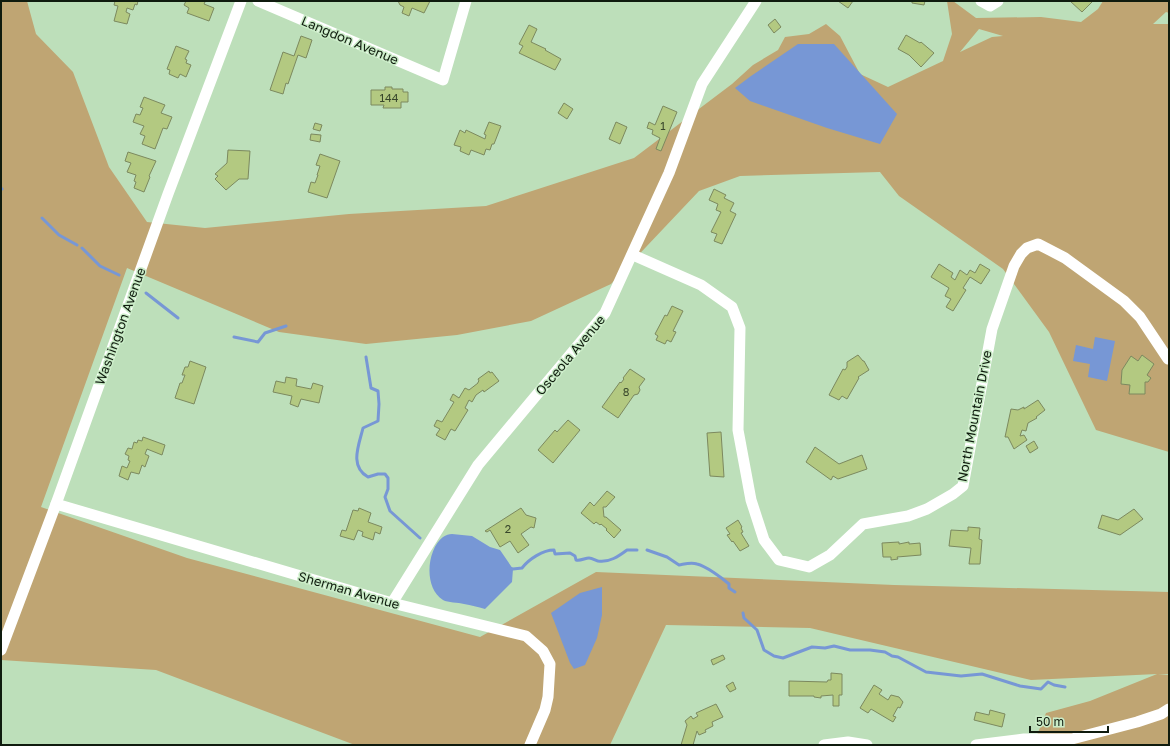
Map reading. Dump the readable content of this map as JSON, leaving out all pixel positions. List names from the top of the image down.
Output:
{
  "streets": {
    "street": [
      "Langdon Avenue",
      "Washington Avenue",
      "Osceola Avenue",
      "North Mountain Drive",
      "Sherman Avenue"
    ]
  },
  "crossings": [
    ["Washington Avenue", "Sherman Avenue"],
    ["Osceola Avenue", "North Mountain Drive"],
    ["Osceola Avenue", "Sherman Avenue"]
  ],
  "house_numbers": [
    "144",
    "1",
    "8",
    "2"
  ],
  "scale_bar": "50 m"
}
